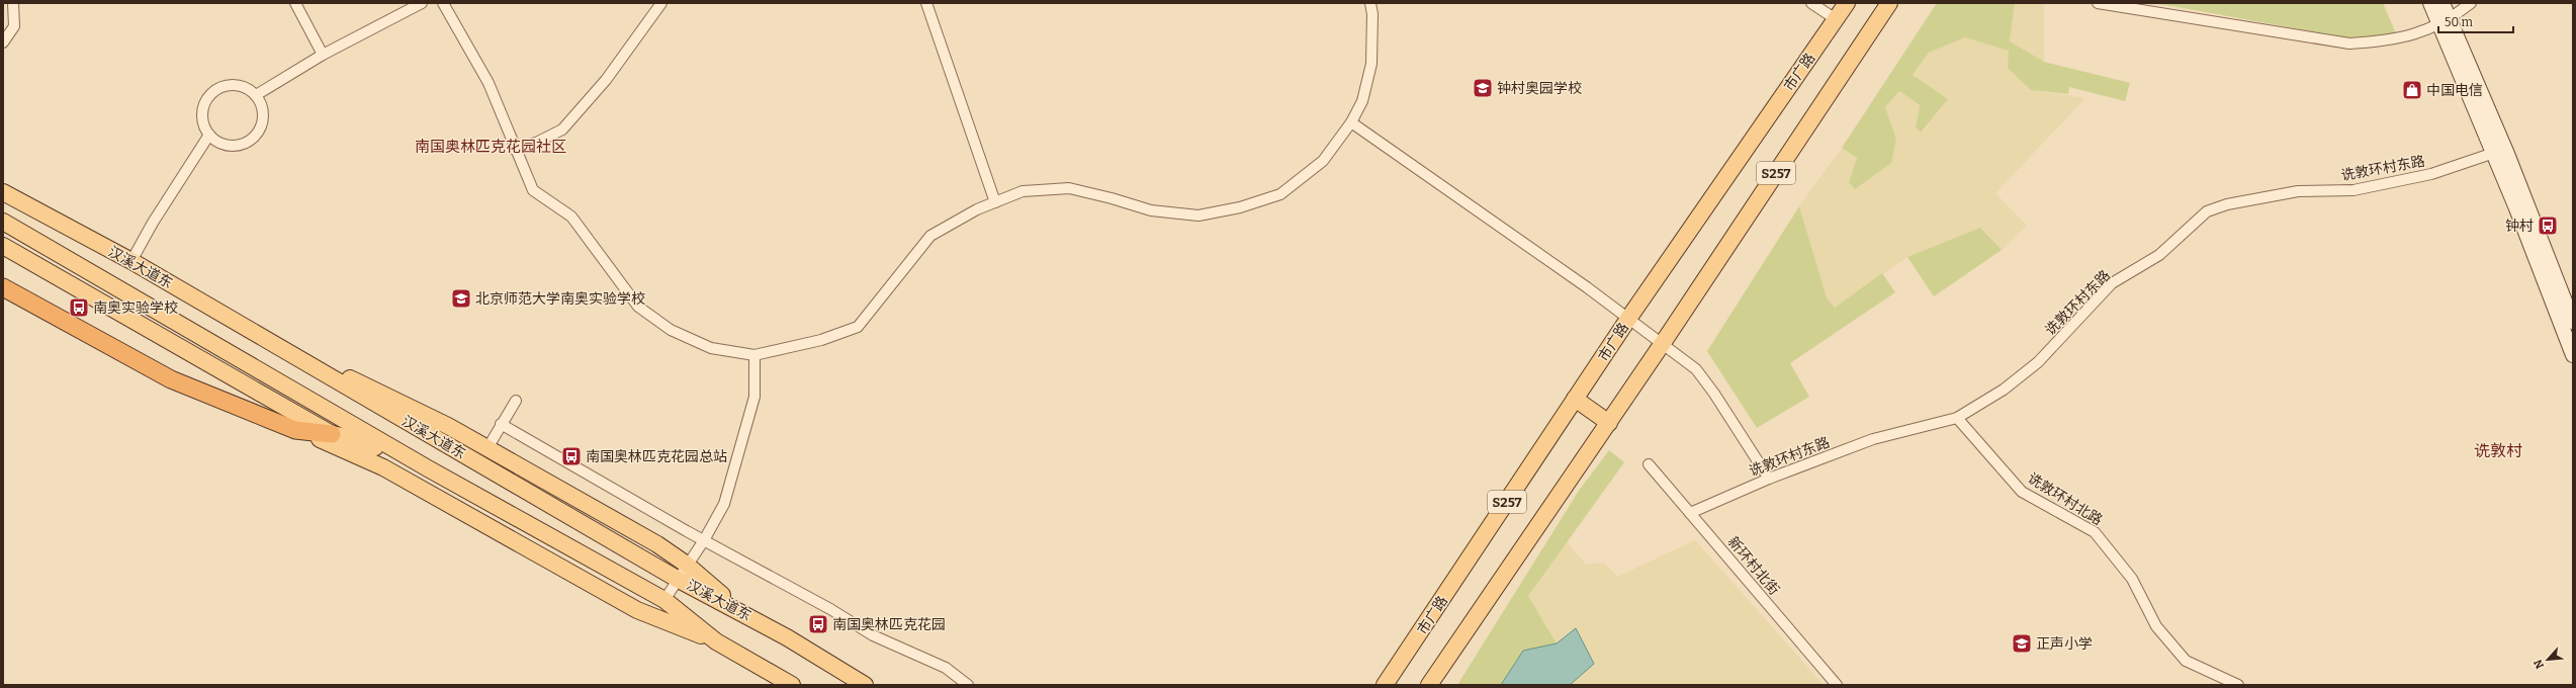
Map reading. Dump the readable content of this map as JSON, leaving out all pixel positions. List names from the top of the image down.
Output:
{
  "streets": {
    "main road": ["市广路", "S257", "汉溪大道东"],
    "street": ["诜敦环村东路", "诜敦环村北路", "新环村北街"]
  },
  "crossings": [
    ["诜敦环村东路", "诜敦环村北路"],
    ["诜敦环村东路", "新环村北街"]
  ],
  "districts": ["南国奥林匹克花园社区", "诜敦村"],
  "places": {
    "school or university": ["钟村奥园学校", "北京师范大学南奥实验学校", "正声小学"],
    "shop": ["中国电信"],
    "bus stop": [
      "钟村",
      "南奥实验学校",
      "南国奥林匹克花园总站",
      "南国奥林匹克花园"
    ]
  },
  "scale_bar": "50 m",
  "north": "bottom left"
}
